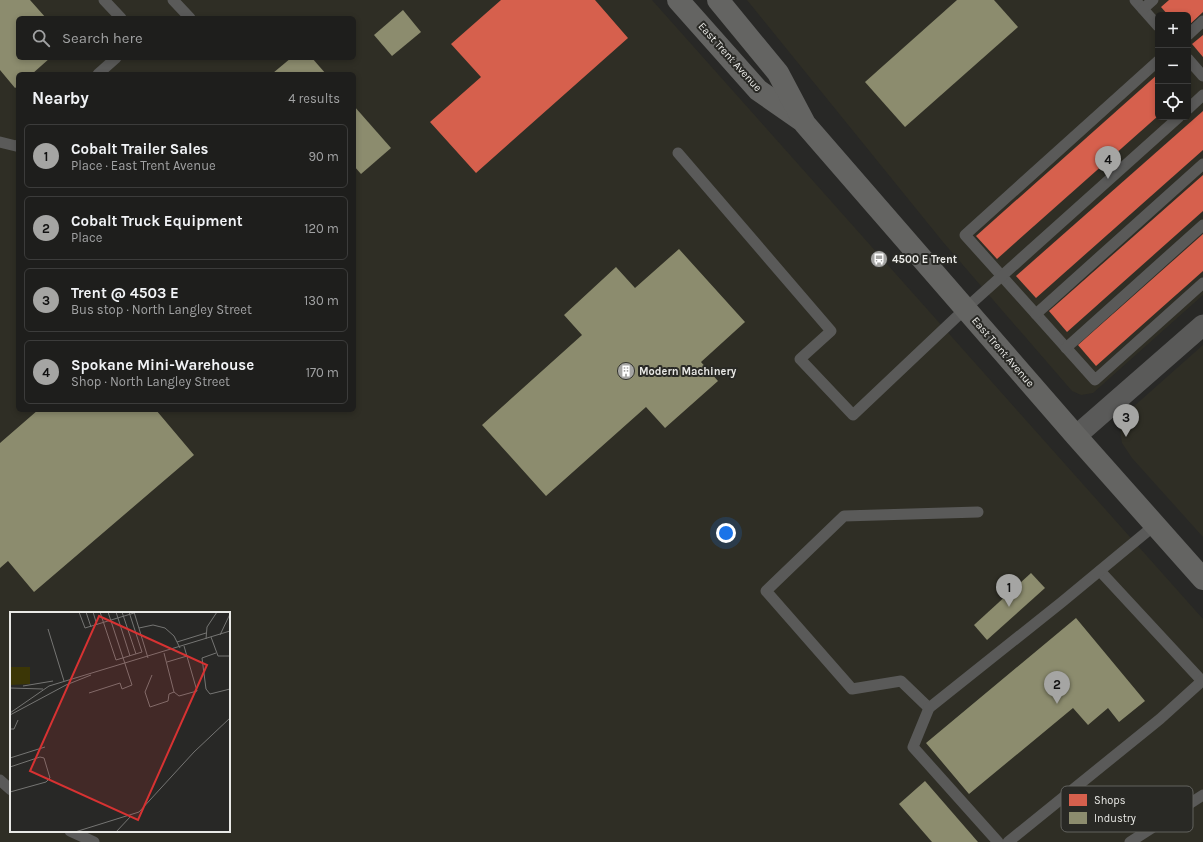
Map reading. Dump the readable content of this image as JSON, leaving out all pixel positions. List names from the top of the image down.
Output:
{
  "streets": {
    "main road": ["East Trent Avenue"]
  },
  "places": {
    "bus stop": ["4500 E Trent"],
    "building": ["Modern Machinery"]
  },
  "legend": ["Shops", "Industry"],
  "page": {
    "map_buttons": ["+", "−"],
    "search": "Search here",
    "heading": ["Nearby", "4 results"],
    "list": [
      {
        "mark": "1",
        "name": "Cobalt Trailer Sales",
        "note": "Place · East Trent Avenue",
        "value": "90 m"
      },
      {
        "mark": "2",
        "name": "Cobalt Truck Equipment",
        "note": "Place",
        "value": "120 m"
      },
      {
        "mark": "3",
        "name": "Trent @ 4503 E",
        "note": "Bus stop · North Langley Street",
        "value": "130 m"
      },
      {
        "mark": "4",
        "name": "Spokane Mini-Warehouse",
        "note": "Shop · North Langley Street",
        "value": "170 m"
      }
    ],
    "pins": [
      "4",
      "3",
      "1",
      "2"
    ]
  }
}
